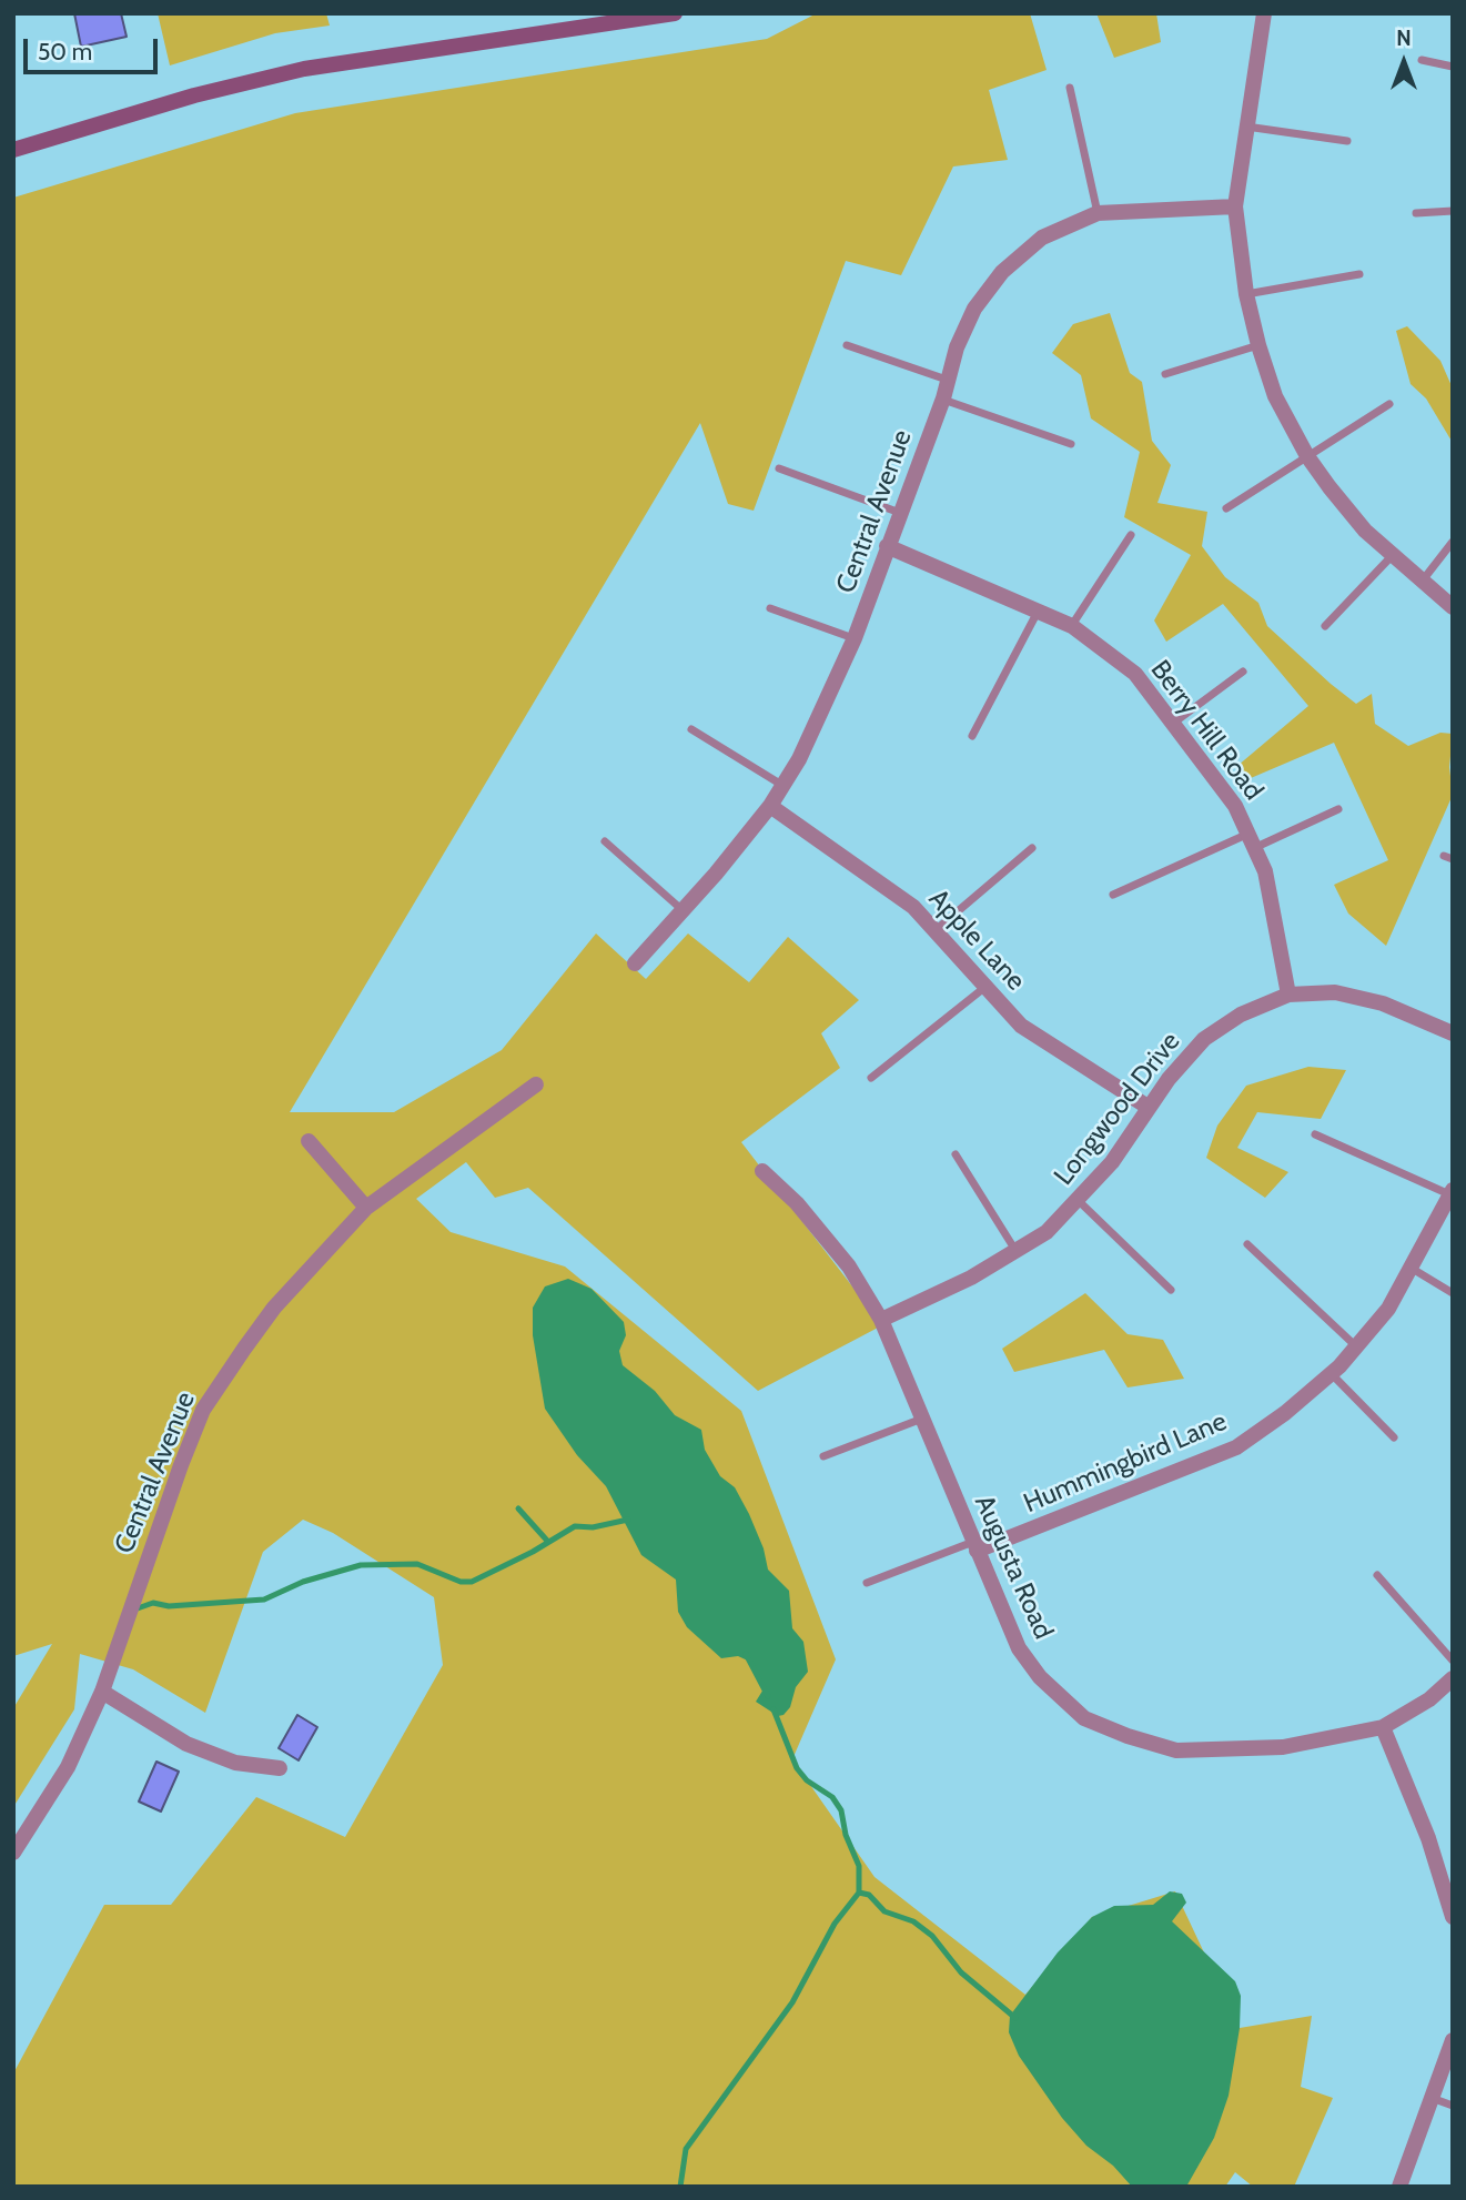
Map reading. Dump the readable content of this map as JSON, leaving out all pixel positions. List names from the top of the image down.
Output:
{
  "streets": {
    "street": [
      "Central Avenue",
      "Berry Hill Road",
      "Apple Lane",
      "Longwood Drive",
      "Hummingbird Lane",
      "Augusta Road"
    ]
  },
  "crossings": [
    ["Central Avenue", "Berry Hill Road"],
    ["Central Avenue", "Apple Lane"],
    ["Berry Hill Road", "Longwood Drive"],
    ["Apple Lane", "Longwood Drive"],
    ["Longwood Drive", "Augusta Road"],
    ["Hummingbird Lane", "Augusta Road"]
  ],
  "scale_bar": "50 m",
  "north": "top"
}
